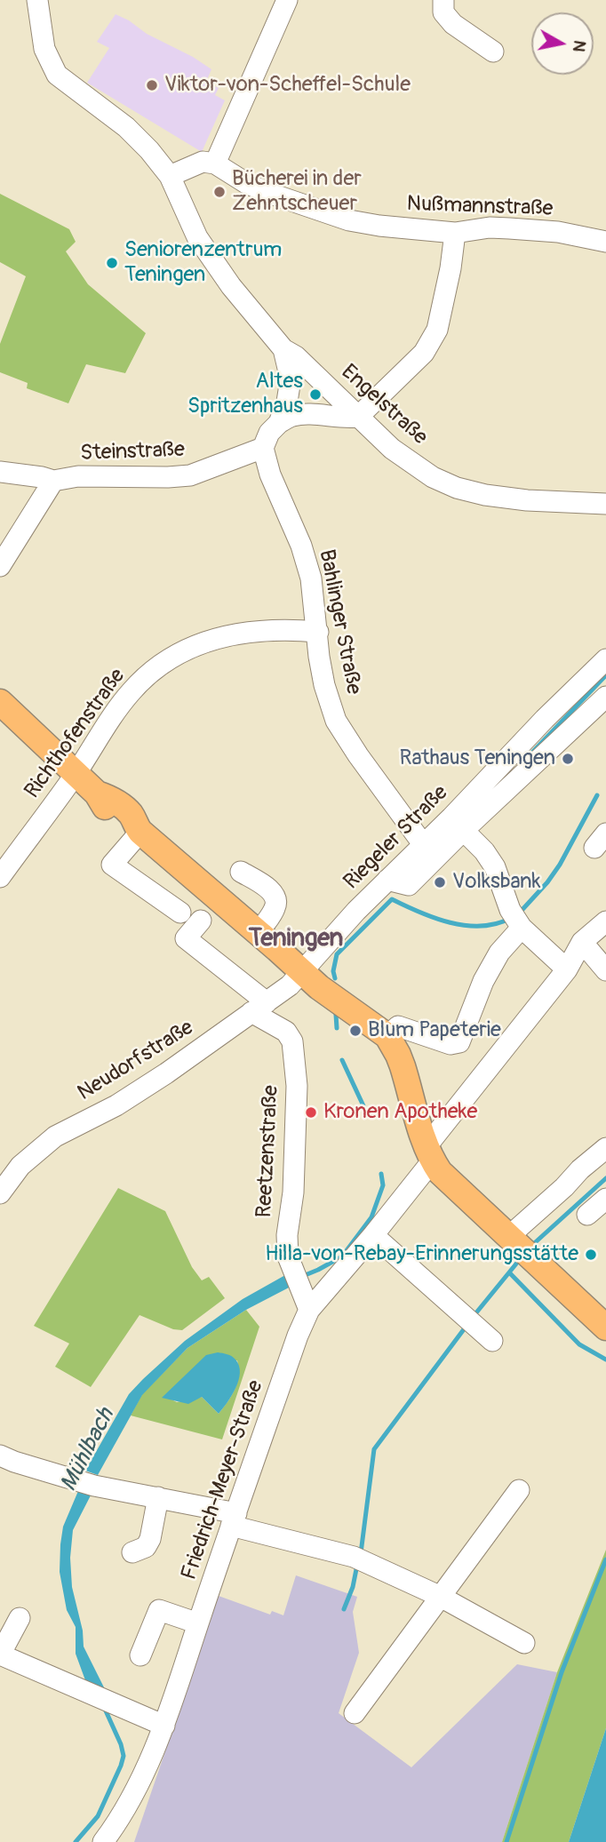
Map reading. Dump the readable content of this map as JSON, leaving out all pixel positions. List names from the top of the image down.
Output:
{
  "streets": {
    "street": [
      "Nußmannstraße",
      "Engelstraße",
      "Steinstraße",
      "Bahlinger Straße",
      "Richthofenstraße",
      "Riegeler Straße",
      "Neudorfstraße",
      "Reetzenstraße",
      "Friedrich-Meyer-Straße"
    ]
  },
  "crossings": [
    ["Steinstraße", "Bahlinger Straße"],
    ["Bahlinger Straße", "Richthofenstraße"],
    ["Bahlinger Straße", "Riegeler Straße"],
    ["Riegeler Straße", "Neudorfstraße"],
    ["Neudorfstraße", "Reetzenstraße"],
    ["Reetzenstraße", "Friedrich-Meyer-Straße"]
  ],
  "districts": ["Teningen"],
  "water": ["Mühlbach"],
  "places": [
    "Viktor-von-Scheffel-Schule",
    "Bücherei in der Zehntscheuer",
    "Seniorenzentrum Teningen",
    "Altes Spritzenhaus",
    "Rathaus Teningen",
    "Volksbank",
    "Blum Papeterie",
    "Kronen Apotheke",
    "Hilla-von-Rebay-Erinnerungsstätte"
  ],
  "north": "right"
}
